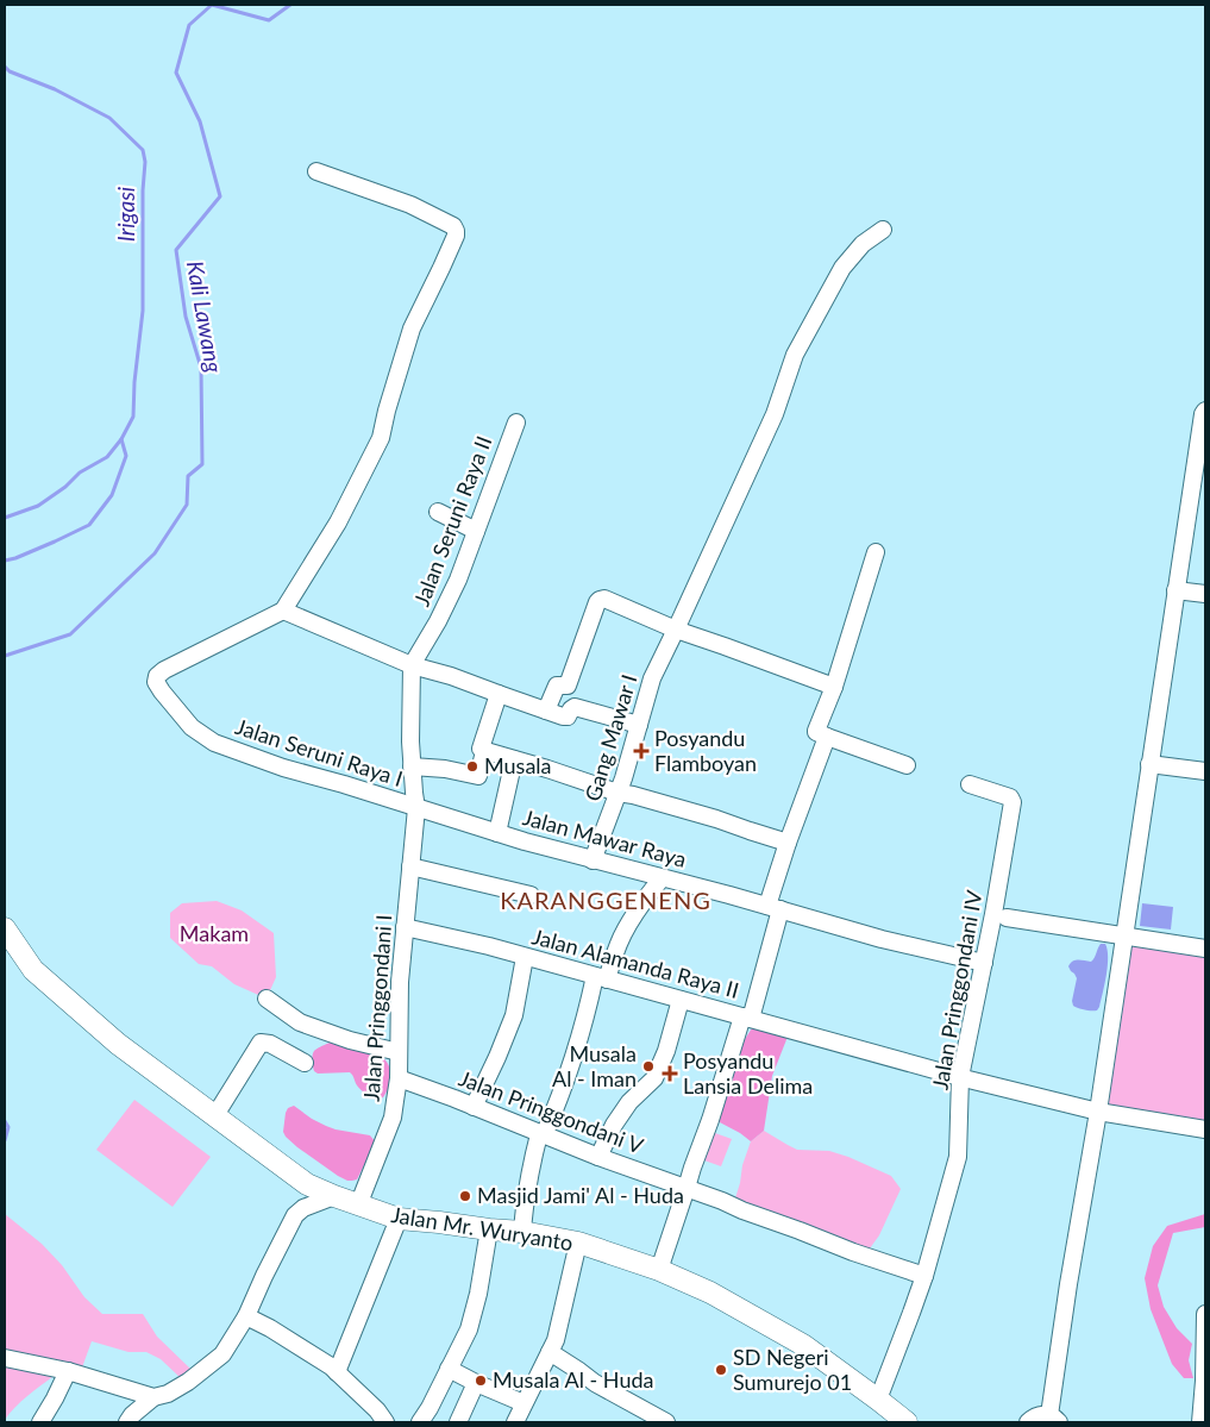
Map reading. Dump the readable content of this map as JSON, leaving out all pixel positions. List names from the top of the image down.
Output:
{
  "streets": {
    "main road": ["Jalan Mr. Wuryanto"],
    "street": [
      "Jalan Seruni Raya II",
      "Gang Mawar I",
      "Jalan Seruni Raya I",
      "Jalan Mawar Raya",
      "Jalan Alamanda Raya II",
      "Jalan Pringgondani IV",
      "Jalan Pringgondani I",
      "Jalan Pringgondani V"
    ]
  },
  "crossings": [
    ["Jalan Seruni Raya II", "Jalan Seruni Raya I"],
    ["Jalan Seruni Raya II", "Jalan Mawar Raya"],
    ["Jalan Seruni Raya II", "Jalan Pringgondani I"],
    ["Gang Mawar I", "Jalan Mawar Raya"],
    ["Jalan Seruni Raya I", "Jalan Mawar Raya"],
    ["Jalan Seruni Raya I", "Jalan Pringgondani I"],
    ["Jalan Mawar Raya", "Jalan Pringgondani IV"],
    ["Jalan Mawar Raya", "Jalan Pringgondani I"],
    ["Jalan Alamanda Raya II", "Jalan Pringgondani IV"],
    ["Jalan Alamanda Raya II", "Jalan Pringgondani I"],
    ["Jalan Pringgondani IV", "Jalan Pringgondani V"],
    ["Jalan Pringgondani IV", "Jalan Mr. Wuryanto"],
    ["Jalan Pringgondani I", "Jalan Pringgondani V"],
    ["Jalan Pringgondani I", "Jalan Mr. Wuryanto"]
  ],
  "districts": ["KARANGGENENG"],
  "water": ["Irigasi", "Kali Lawang"],
  "parks": ["Makam"],
  "places": {
    "health": ["Posyandu Flamboyan", "Posyandu Lansia Delima"],
    "other": [
      "Musala",
      "Musala Al - Iman",
      "Masjid Jami' Al - Huda",
      "SD Negeri Sumurejo 01",
      "Musala Al - Huda"
    ]
  }
}
